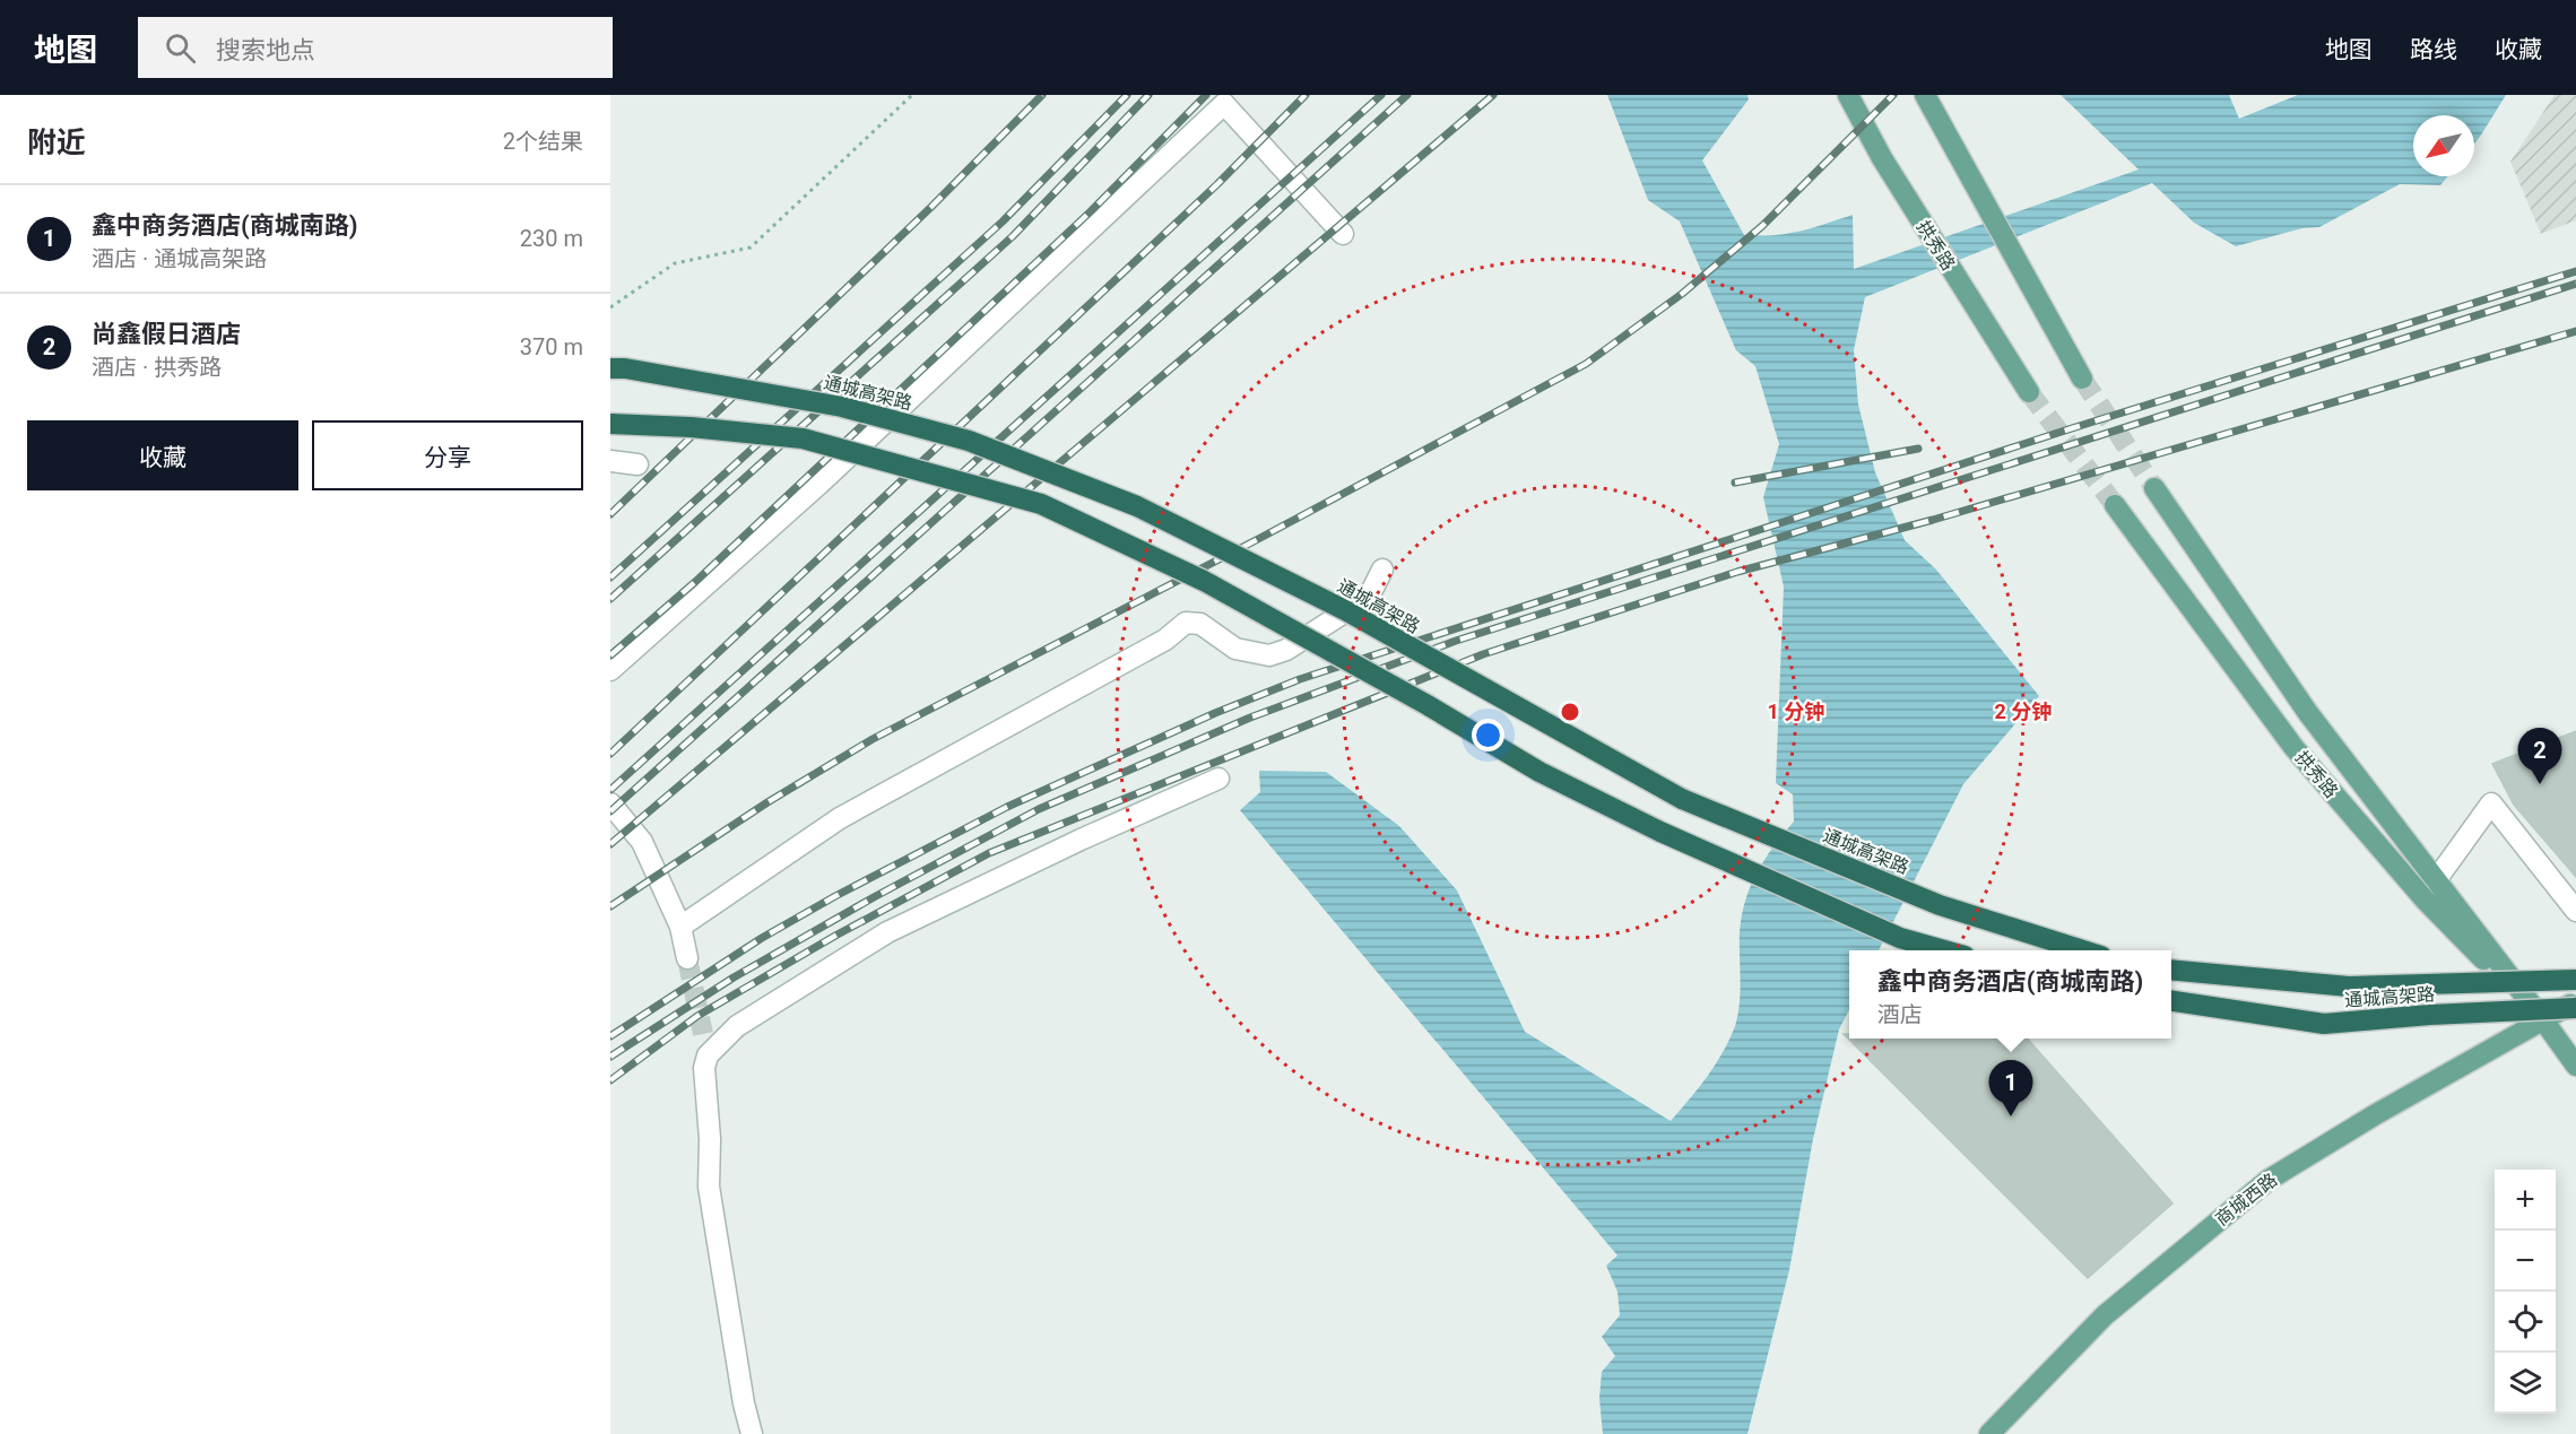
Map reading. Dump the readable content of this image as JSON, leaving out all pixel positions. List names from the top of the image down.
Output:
{
  "streets": {
    "highway": ["通城高架路"],
    "main road": ["拱秀路", "商城西路"]
  },
  "crossings": [
    ["拱秀路", "商城西路"]
  ],
  "north": "bottom left",
  "page": {
    "header": "地图",
    "search": "搜索地点",
    "nav": ["地图", "路线", "收藏"],
    "heading": ["附近", "2个结果"],
    "list": [
      {
        "mark": "1",
        "name": "鑫中商务酒店(商城南路)",
        "note": "酒店 · 通城高架路",
        "value": "230 m"
      },
      {
        "mark": "2",
        "name": "尚鑫假日酒店",
        "note": "酒店 · 拱秀路",
        "value": "370 m"
      }
    ],
    "buttons": ["收藏", "分享"],
    "pins": ["2", "1"],
    "popup": ["鑫中商务酒店(商城南路)", "酒店"],
    "map_buttons": ["+", "−"]
  },
  "rings": ["1 分钟", "2 分钟"]
}
